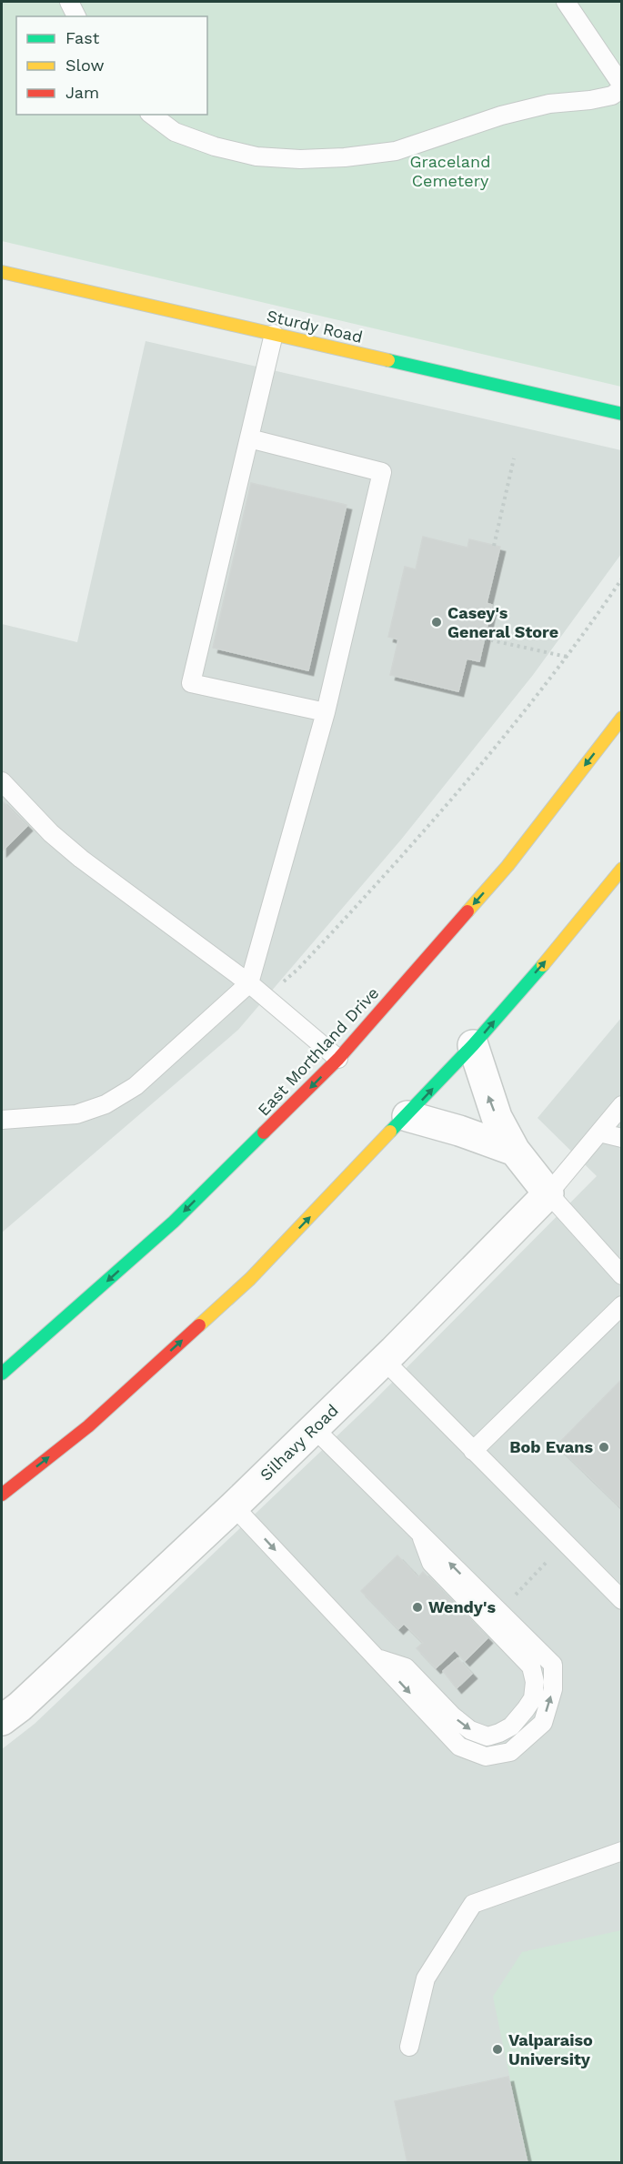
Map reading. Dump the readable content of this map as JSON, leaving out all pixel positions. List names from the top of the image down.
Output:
{
  "streets": {
    "main road": ["Sturdy Road", "East Morthland Drive"],
    "street": ["Silhavy Road"]
  },
  "parks": ["Graceland Cemetery"],
  "places": [
    "Casey's General Store",
    "Bob Evans",
    "Wendy's",
    "Valparaiso University"
  ],
  "legend": ["Fast", "Slow", "Jam"]
}
